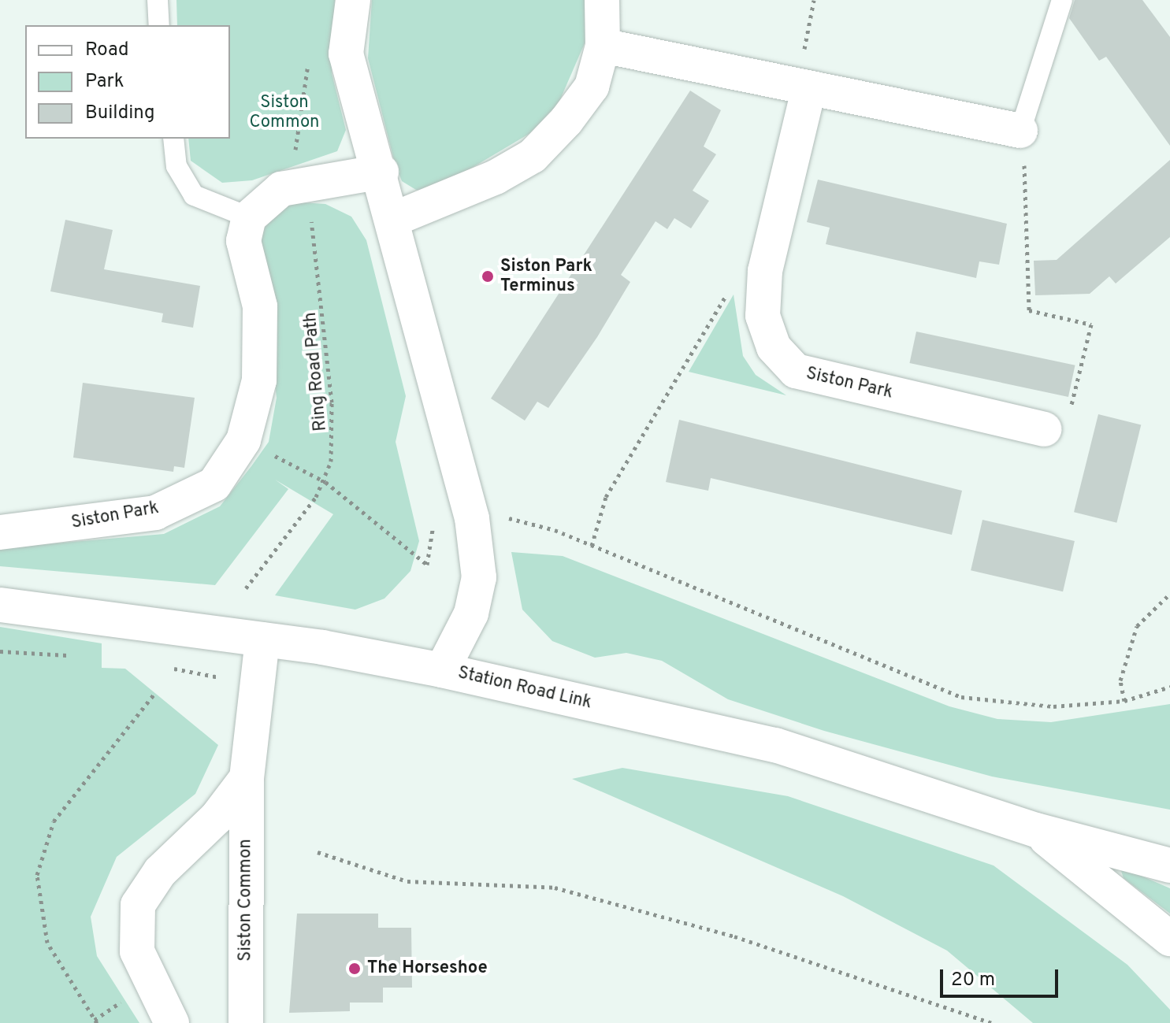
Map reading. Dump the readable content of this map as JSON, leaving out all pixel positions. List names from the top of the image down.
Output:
{
  "streets": {
    "street": ["Siston Park", "Station Road Link", "Siston Common"],
    "path": ["Ring Road Path"]
  },
  "crossings": [
    ["Station Road Link", "Siston Common"]
  ],
  "parks": ["Siston Common"],
  "places": ["Siston Park Terminus", "The Horseshoe"],
  "legend": ["Road", "Park", "Building"],
  "scale_bar": "20 m"
}
